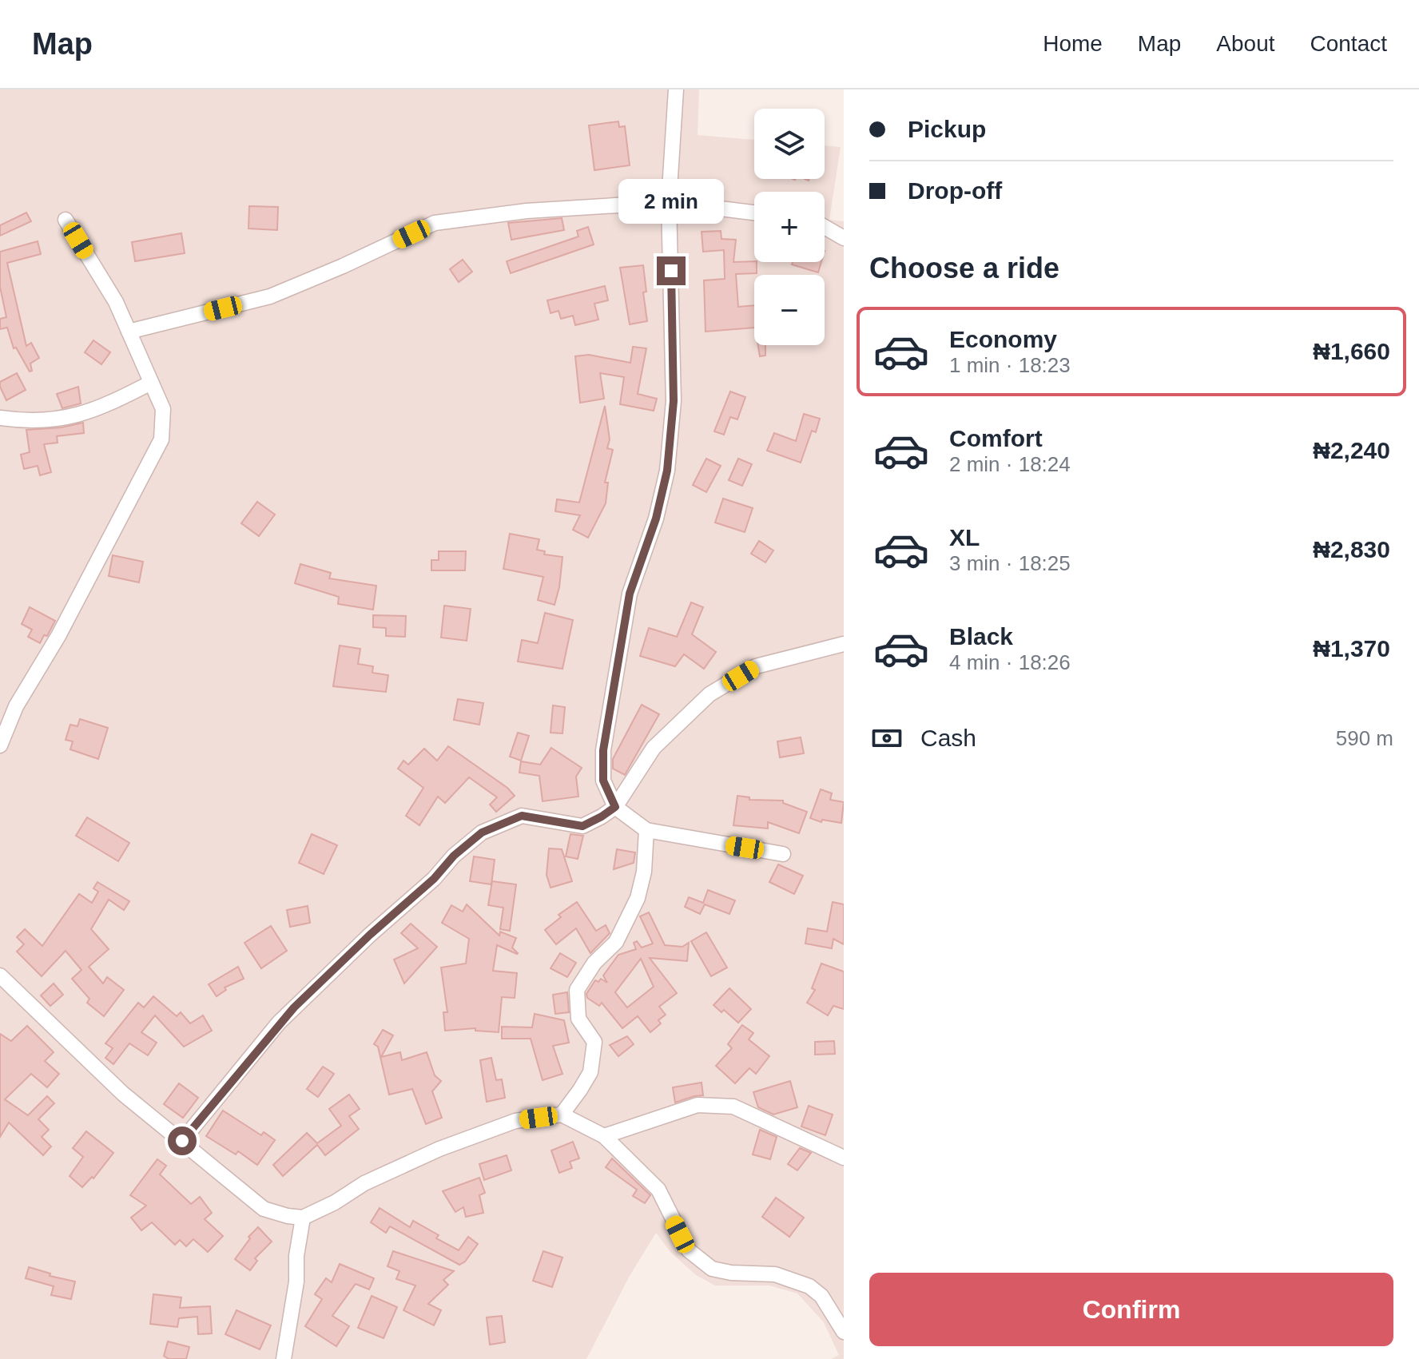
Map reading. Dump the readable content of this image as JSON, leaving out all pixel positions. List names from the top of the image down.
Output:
{
  "page": {
    "header": "Map",
    "nav": [
      "Home",
      "Map",
      "About",
      "Contact"
    ],
    "banner": ["Pickup", "Drop-off"],
    "map_buttons": ["+", "−"],
    "bubble": "2 min",
    "heading": "Choose a ride",
    "list": [
      {
        "name": "Economy",
        "note": "1 min · 18:23",
        "value": "₦1,660"
      },
      {
        "name": "Comfort",
        "note": "2 min · 18:24",
        "value": "₦2,240"
      },
      {
        "name": "XL",
        "note": "3 min · 18:25",
        "value": "₦2,830"
      },
      {
        "name": "Black",
        "note": "4 min · 18:26",
        "value": "₦1,370"
      }
    ],
    "pay": ["Cash", "590 m"],
    "buttons": "Confirm"
  }
}
